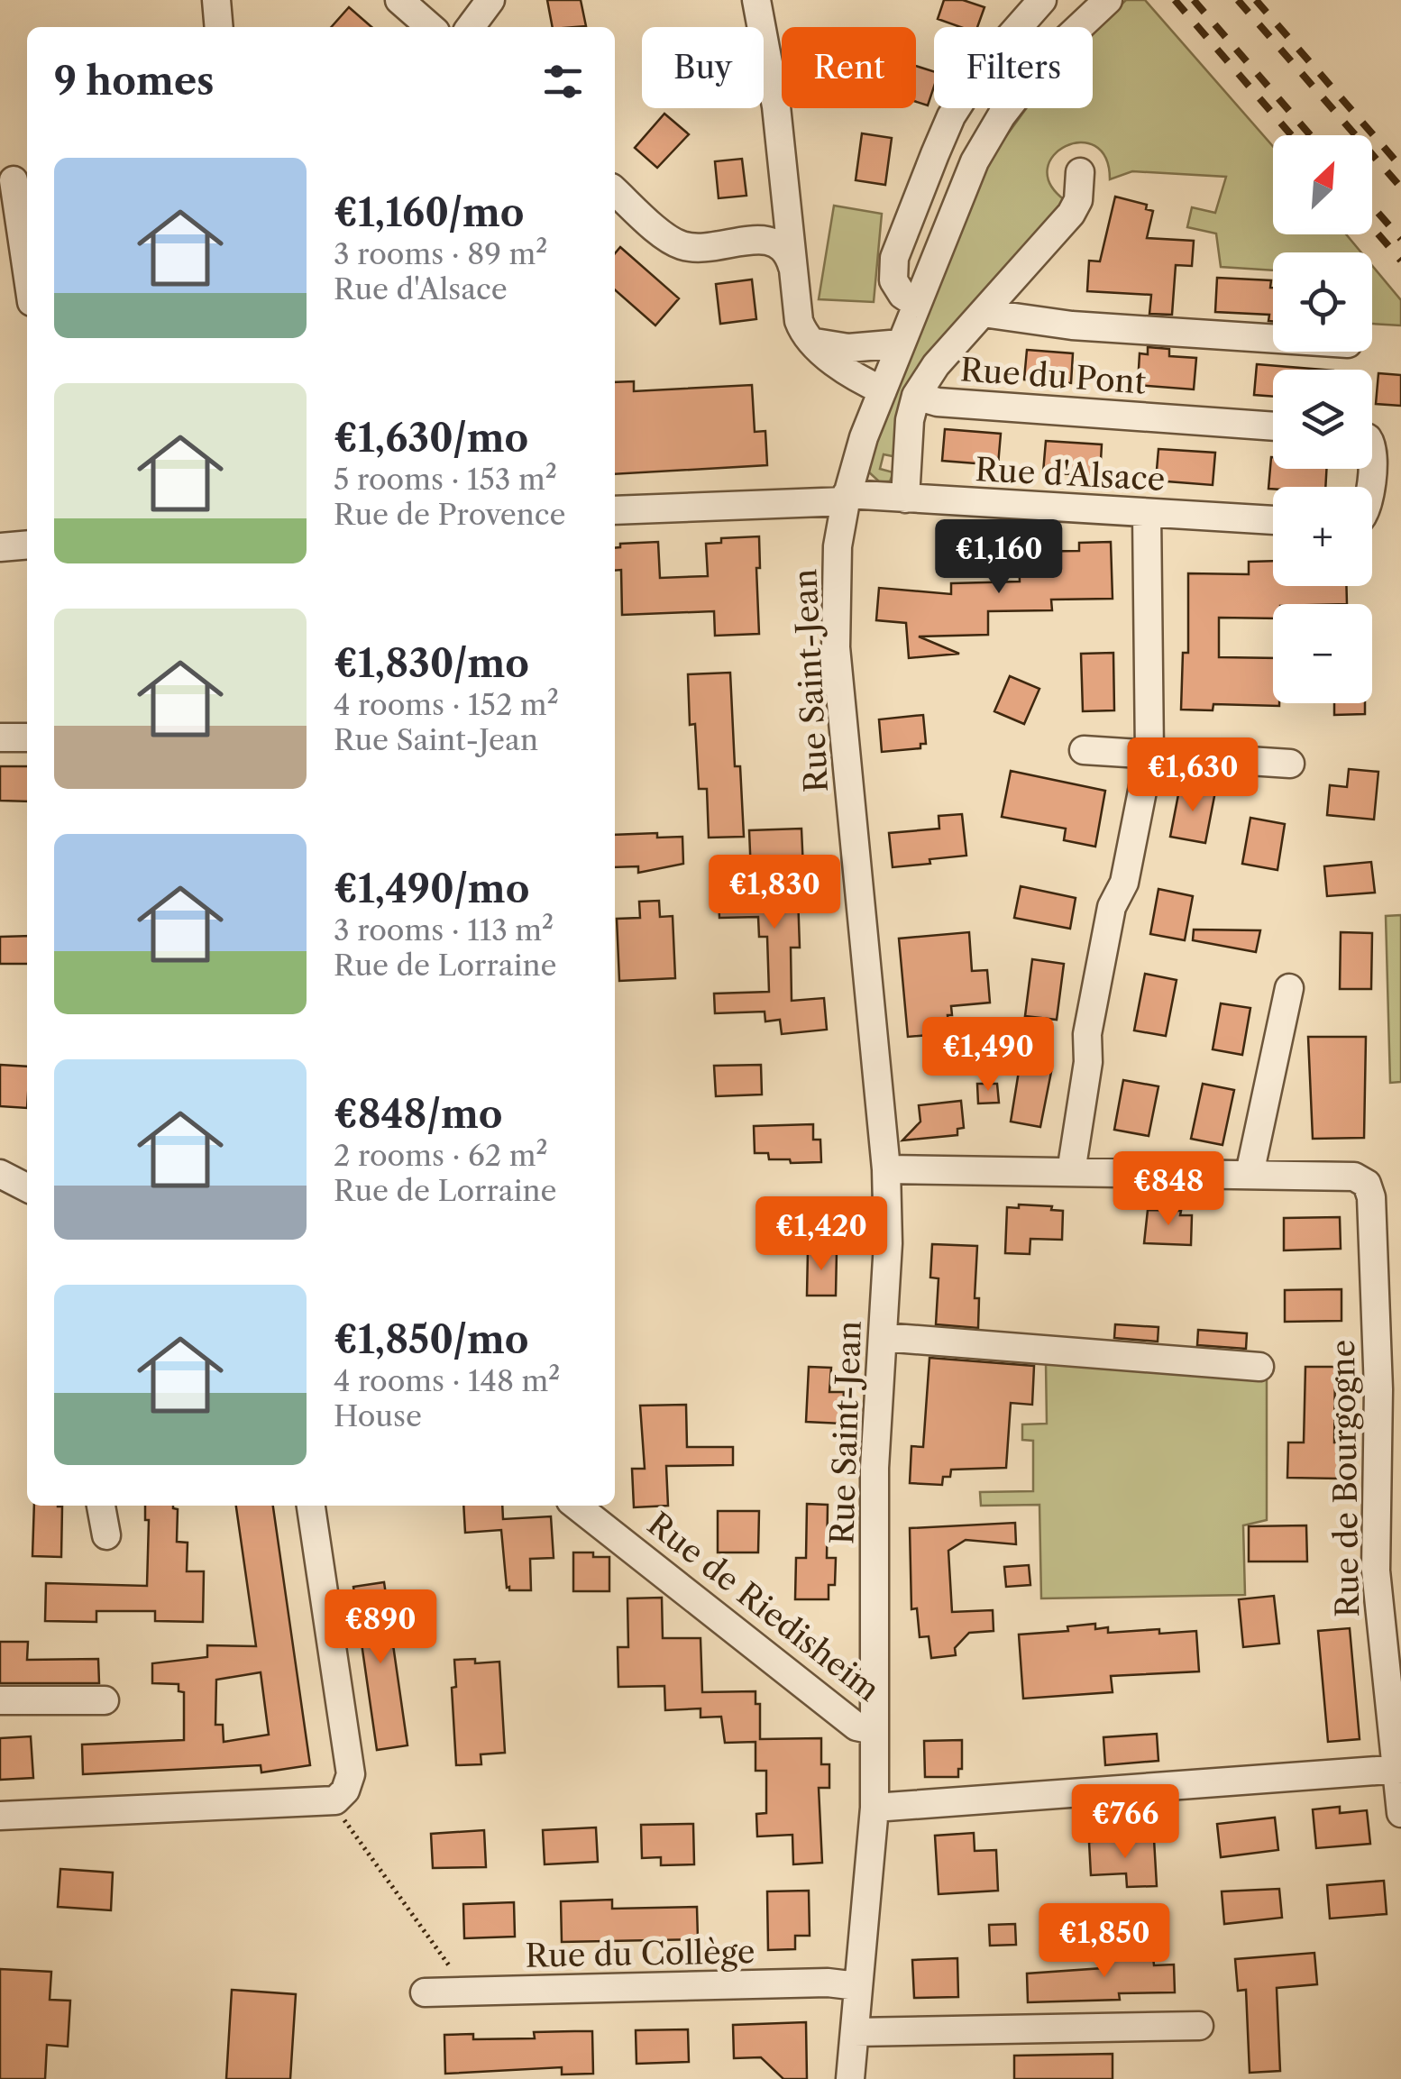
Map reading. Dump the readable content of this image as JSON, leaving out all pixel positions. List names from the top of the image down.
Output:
{
  "streets": {
    "street": [
      "Rue du Pont",
      "Rue d'Alsace",
      "Rue Saint-Jean",
      "Rue de Bourgogne",
      "Rue de Riedisheim",
      "Rue du Collège"
    ]
  },
  "crossings": [
    ["Rue du Pont", "Rue d'Alsace"],
    ["Rue d'Alsace", "Rue Saint-Jean"],
    ["Rue Saint-Jean", "Rue de Riedisheim"],
    ["Rue Saint-Jean", "Rue du Collège"]
  ],
  "north": "top right",
  "page": {
    "chip": ["Buy", "Rent", "Filters"],
    "heading": "9 homes",
    "map_buttons": ["+", "−"],
    "list": [
      {
        "name": "€1,160/mo",
        "note": "3 rooms · 89 m² · Rue d'Alsace"
      },
      {
        "name": "€1,630/mo",
        "note": "5 rooms · 153 m² · Rue de Provence"
      },
      {
        "name": "€1,830/mo",
        "note": "4 rooms · 152 m² · Rue Saint-Jean"
      },
      {
        "name": "€1,490/mo",
        "note": "3 rooms · 113 m² · Rue de Lorraine"
      },
      {
        "name": "€848/mo",
        "note": "2 rooms · 62 m² · Rue de Lorraine"
      },
      {
        "name": "€1,850/mo",
        "note": "4 rooms · 148 m² · House"
      }
    ],
    "price": [
      "€1,160",
      "€1,630",
      "€1,830",
      "€1,490",
      "€848",
      "€1,420",
      "€890",
      "€766",
      "€1,850"
    ]
  }
}
